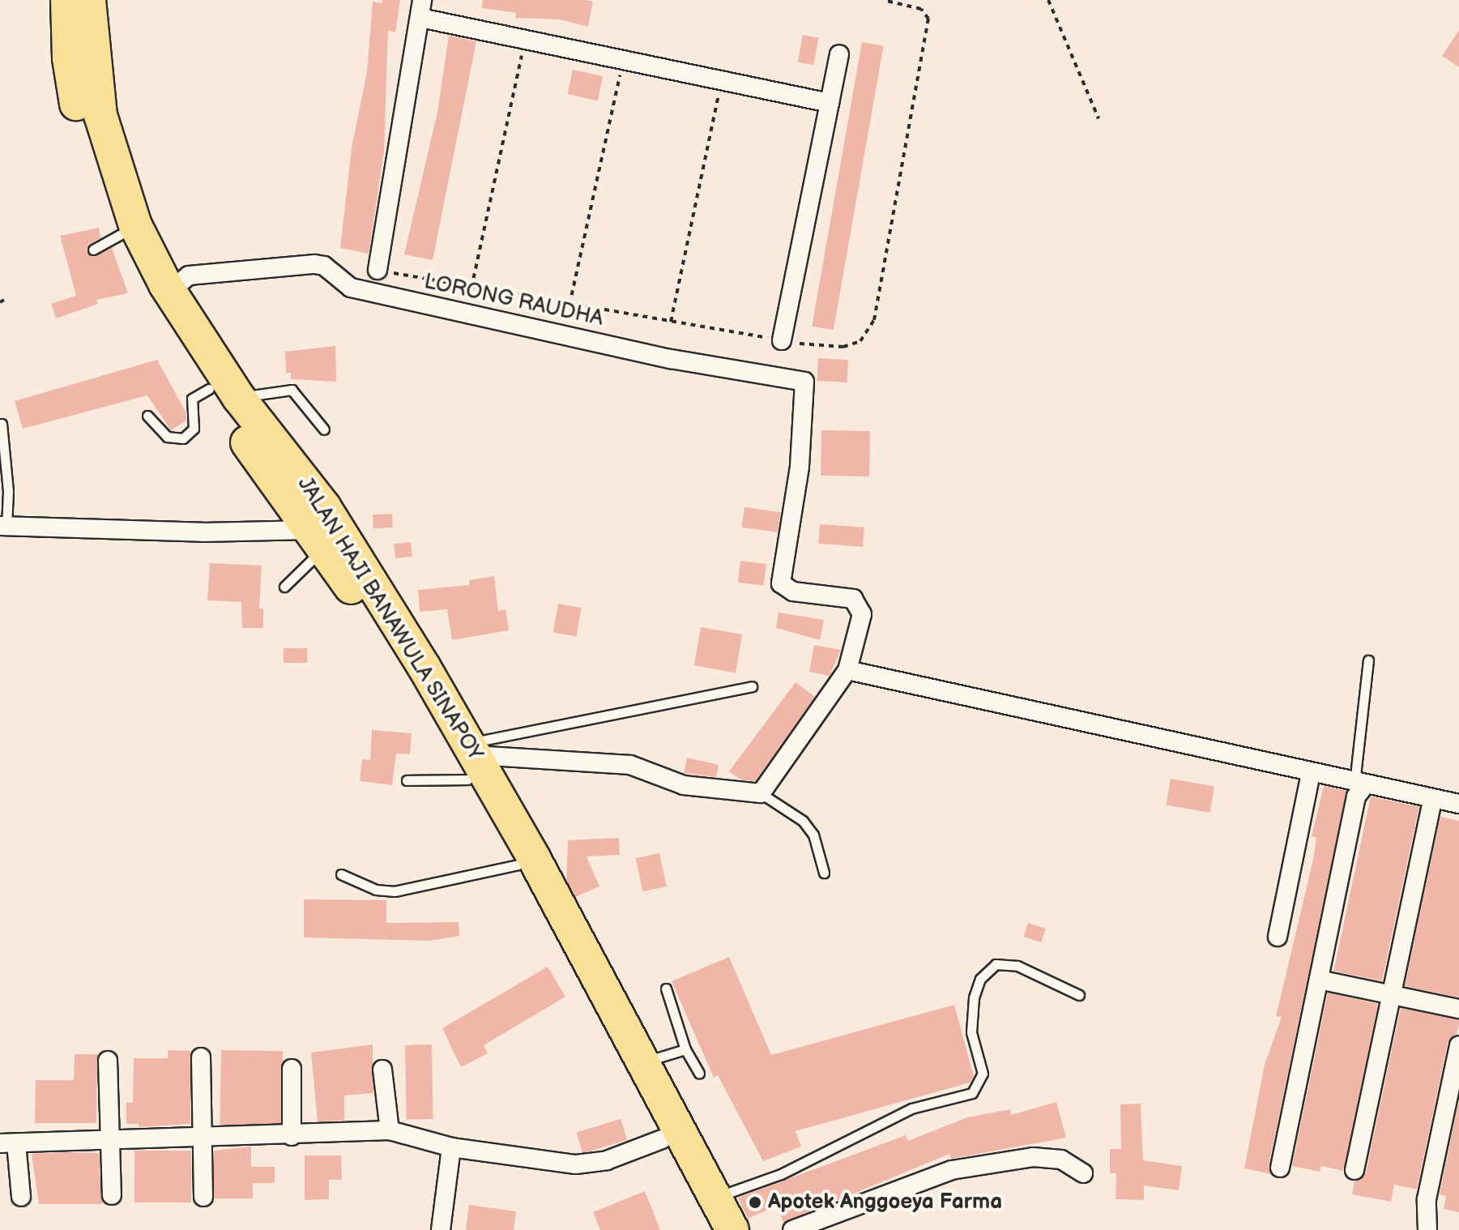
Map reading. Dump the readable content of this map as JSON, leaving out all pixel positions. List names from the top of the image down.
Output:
{
  "streets": {
    "highway": ["JALAN HAJI BANAWULA SINAPOY"],
    "street": ["LORONG RAUDHA"]
  },
  "crossings": [
    ["LORONG RAUDHA", "JALAN HAJI BANAWULA SINAPOY"]
  ],
  "places": ["Apotek Anggoeya Farma"]
}
